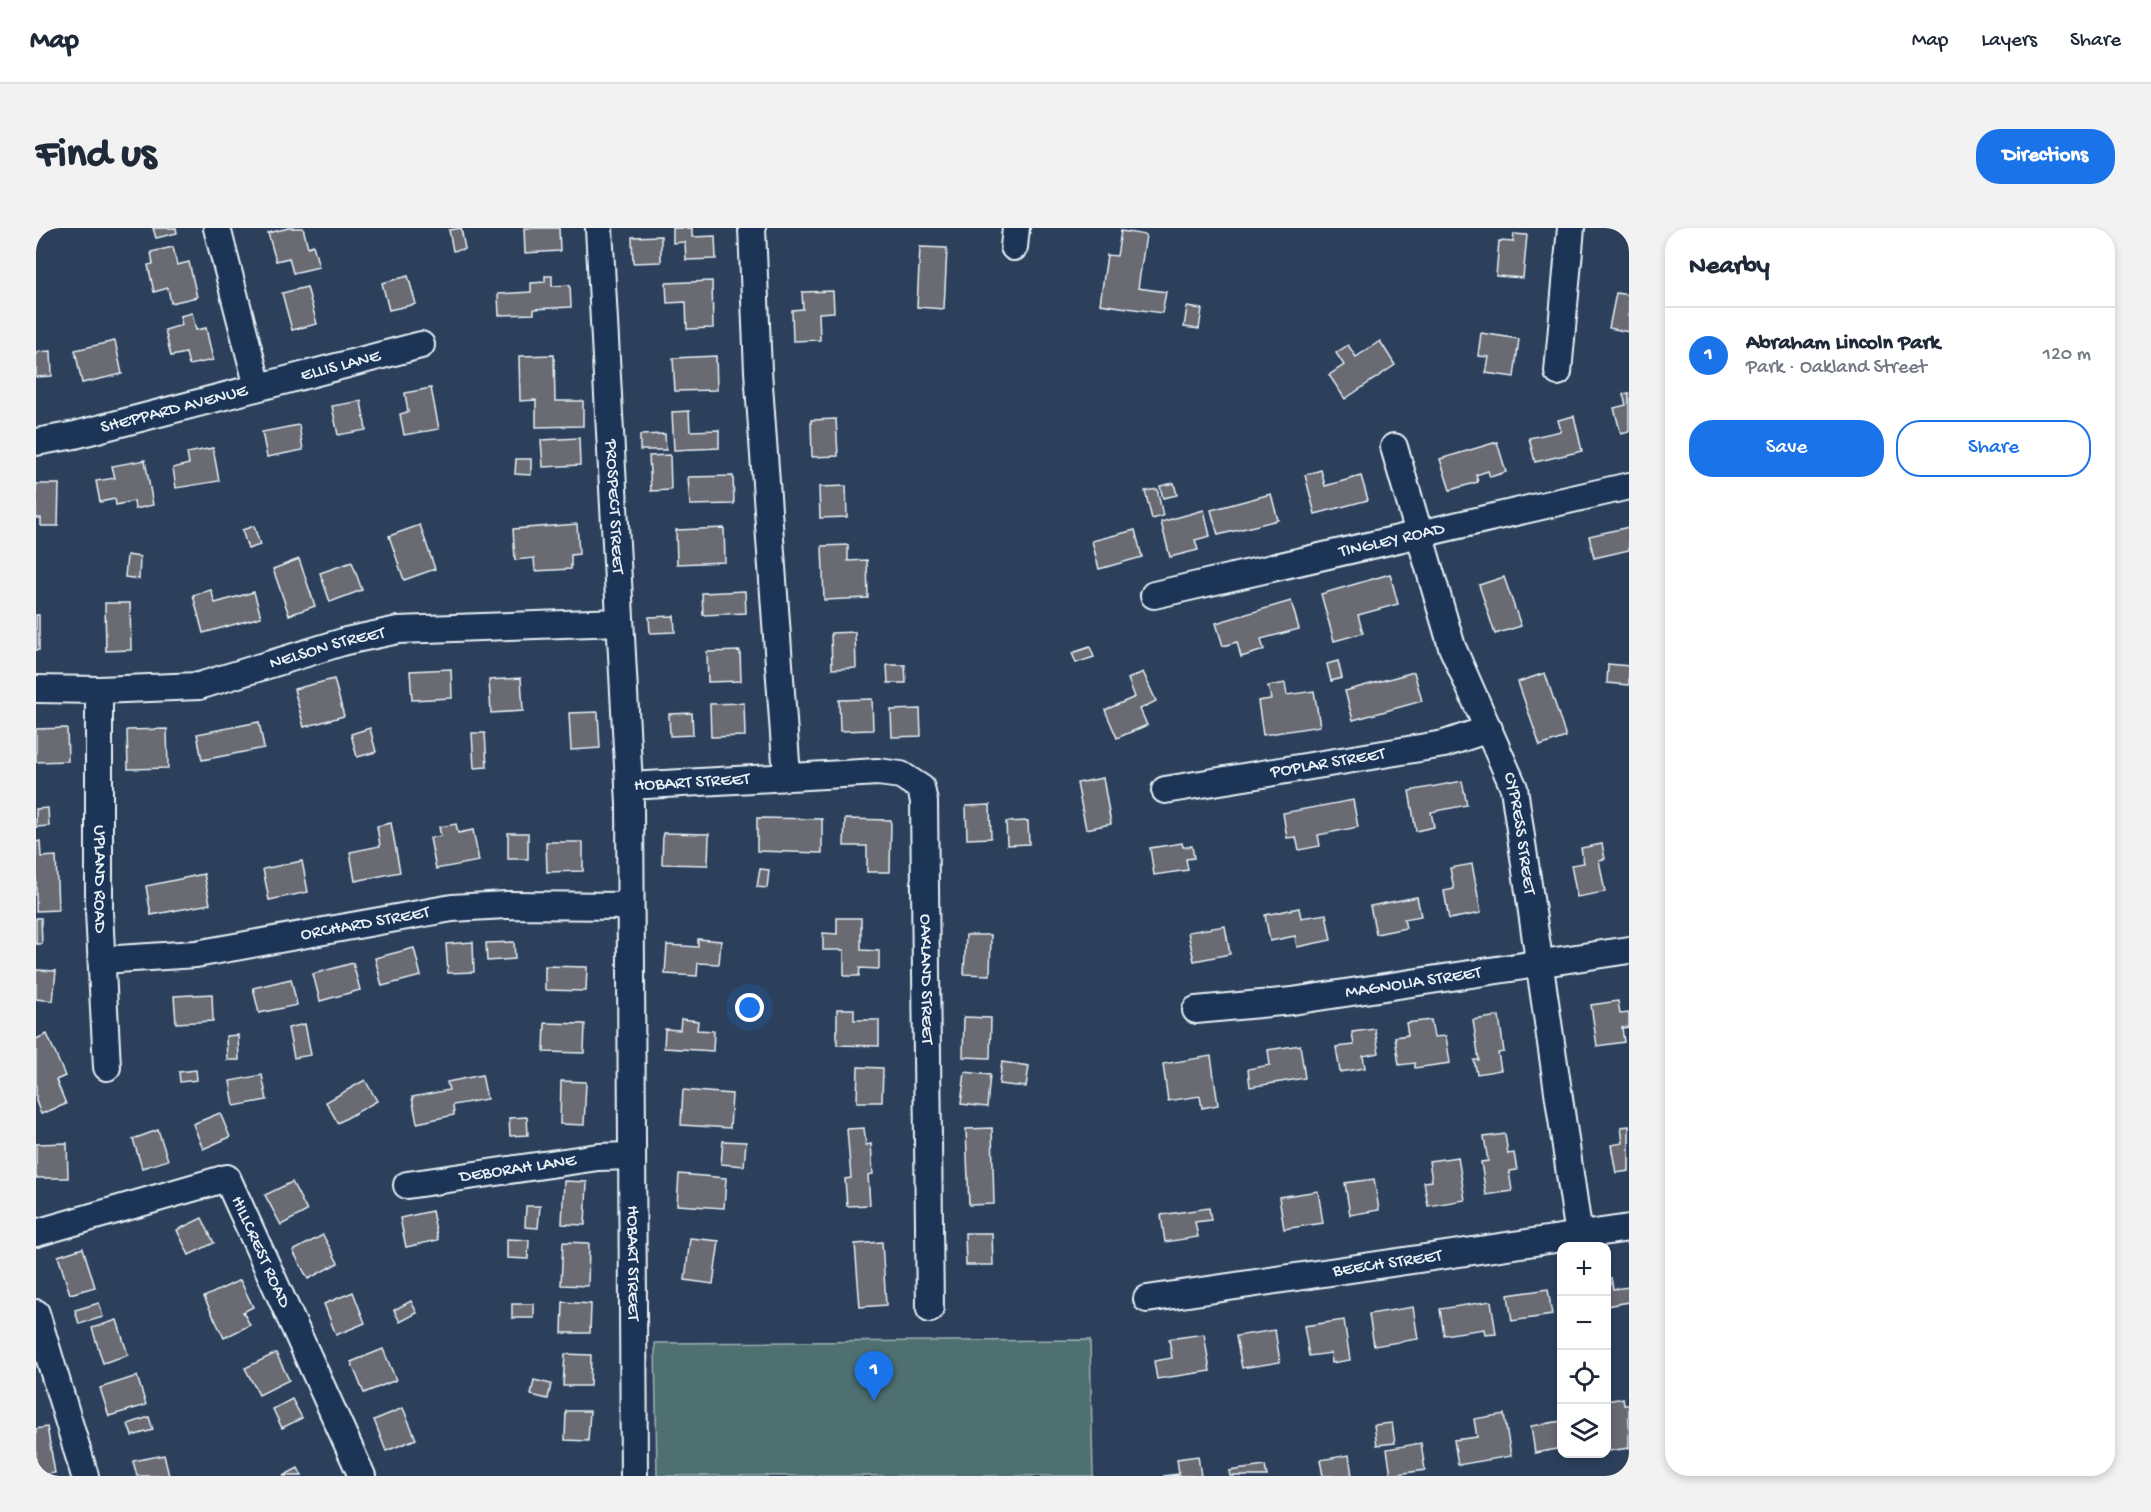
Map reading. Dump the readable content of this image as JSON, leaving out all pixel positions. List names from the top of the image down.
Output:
{
  "streets": {
    "street": [
      "ELLIS LANE",
      "SHEPPARD AVENUE",
      "PROSPECT STREET",
      "TINGLEY ROAD",
      "NELSON STREET",
      "POPLAR STREET",
      "HOBART STREET",
      "CYPRESS STREET",
      "UPLAND ROAD",
      "ORCHARD STREET",
      "OAKLAND STREET",
      "MAGNOLIA STREET",
      "DEBORAH LANE",
      "HILLCREST ROAD",
      "BEECH STREET"
    ]
  },
  "crossings": [
    ["ELLIS LANE", "SHEPPARD AVENUE"],
    ["PROSPECT STREET", "NELSON STREET"],
    ["PROSPECT STREET", "HOBART STREET"],
    ["TINGLEY ROAD", "CYPRESS STREET"],
    ["NELSON STREET", "UPLAND ROAD"],
    ["POPLAR STREET", "CYPRESS STREET"],
    ["HOBART STREET", "ORCHARD STREET"],
    ["HOBART STREET", "OAKLAND STREET"],
    ["HOBART STREET", "DEBORAH LANE"],
    ["CYPRESS STREET", "MAGNOLIA STREET"],
    ["CYPRESS STREET", "BEECH STREET"],
    ["UPLAND ROAD", "ORCHARD STREET"]
  ],
  "page": {
    "header": "Map",
    "nav": ["Map", "Layers", "Share"],
    "buttons": [
      "Directions",
      ["Save", "Share"]
    ],
    "title": "Find us",
    "heading": "Nearby",
    "list": [
      {
        "mark": "1",
        "name": "Abraham Lincoln Park",
        "note": "Park · Oakland Street",
        "value": "120 m"
      }
    ],
    "map_buttons": ["+", "−"],
    "pins": "1"
  }
}
